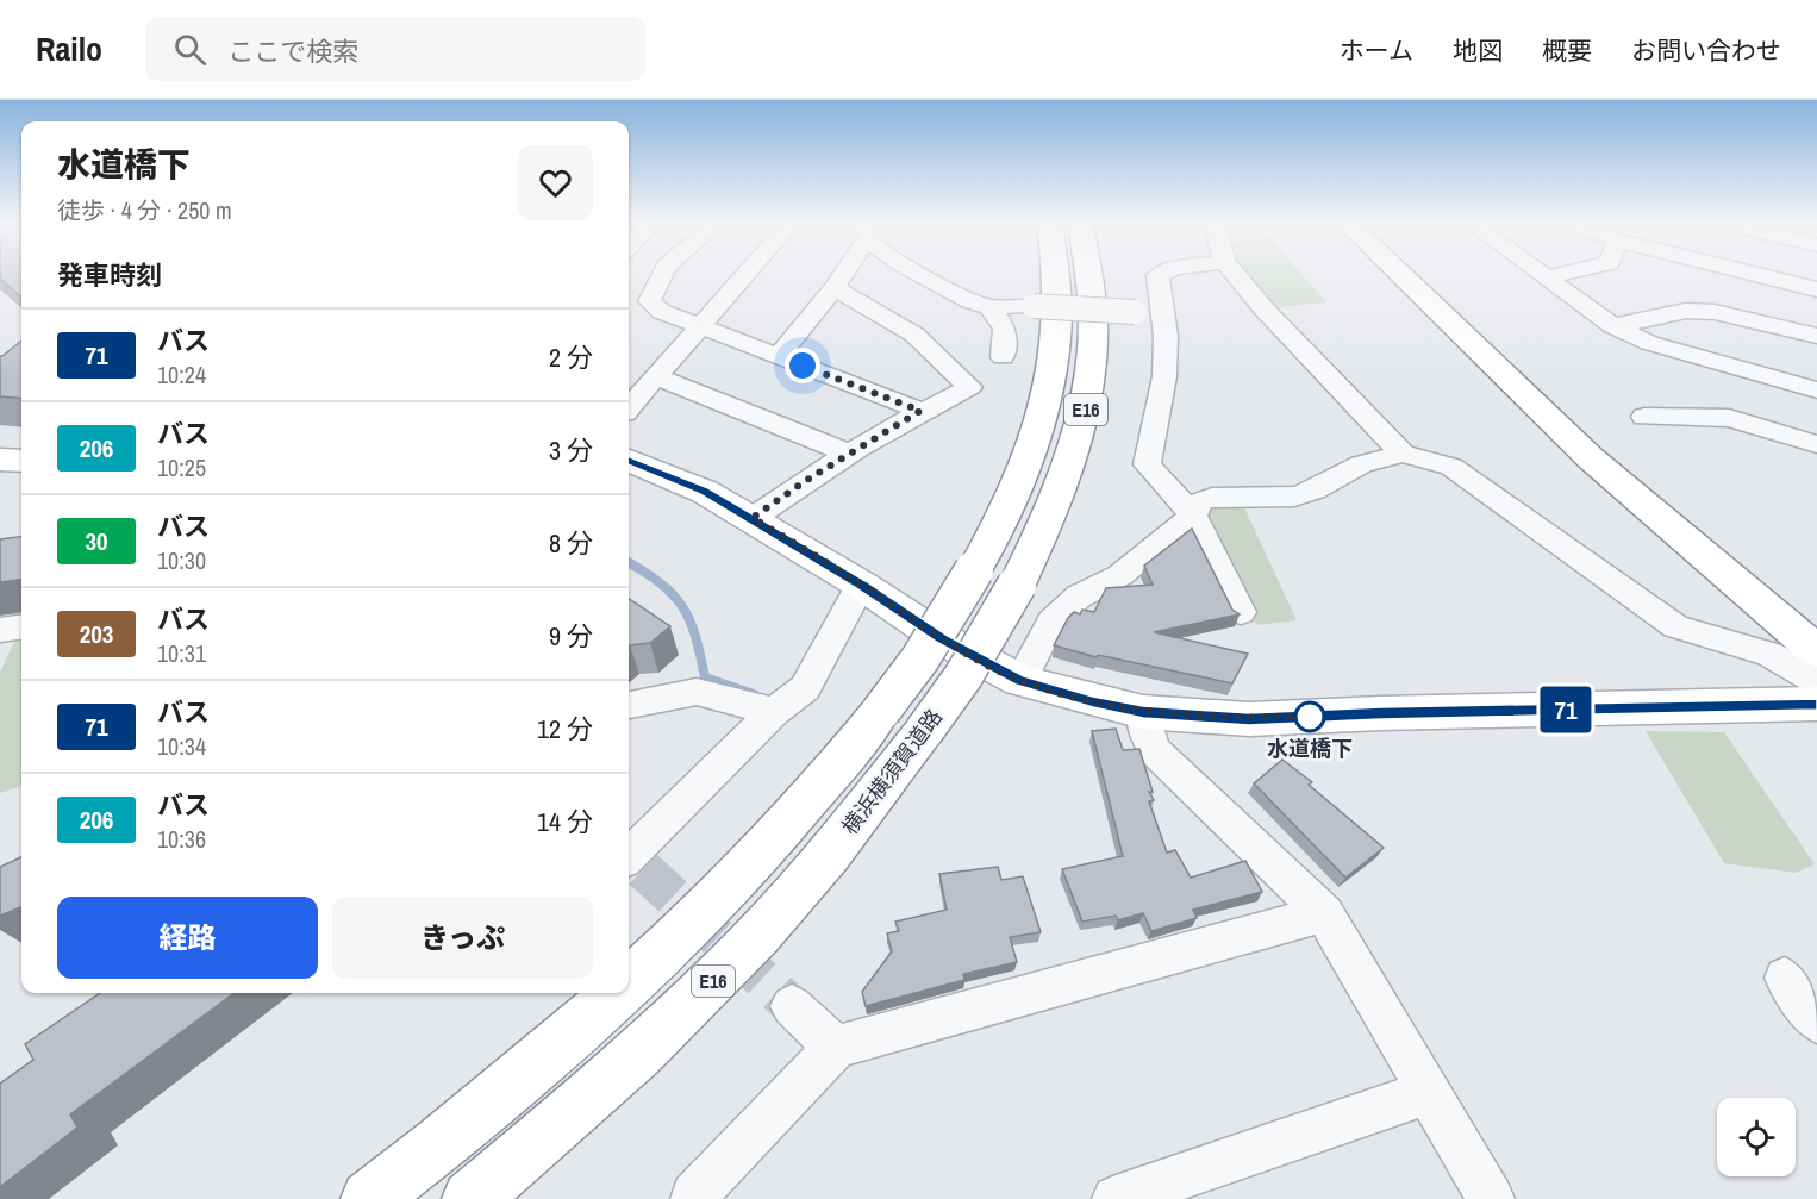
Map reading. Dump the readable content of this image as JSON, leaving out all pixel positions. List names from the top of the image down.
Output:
{
  "streets": {
    "main road": ["E16", "横浜横須賀道路"]
  },
  "places": ["水道橋下"],
  "lines": ["bus line 71"],
  "page": {
    "header": "Railo",
    "search": "ここで検索",
    "nav": [
      "ホーム",
      "地図",
      "概要",
      "お問い合わせ"
    ],
    "on_map": "71",
    "heading": [
      ["水道橋下", "徒歩 · 4 分 · 250 m"],
      "発車時刻"
    ],
    "list": [
      {
        "mark": "71",
        "name": "バス",
        "note": "10:24",
        "value": "2 分"
      },
      {
        "mark": "206",
        "name": "バス",
        "note": "10:25",
        "value": "3 分"
      },
      {
        "mark": "30",
        "name": "バス",
        "note": "10:30",
        "value": "8 分"
      },
      {
        "mark": "203",
        "name": "バス",
        "note": "10:31",
        "value": "9 分"
      },
      {
        "mark": "71",
        "name": "バス",
        "note": "10:34",
        "value": "12 分"
      },
      {
        "mark": "206",
        "name": "バス",
        "note": "10:36",
        "value": "14 分"
      }
    ],
    "buttons": ["経路", "きっぷ"]
  }
}
